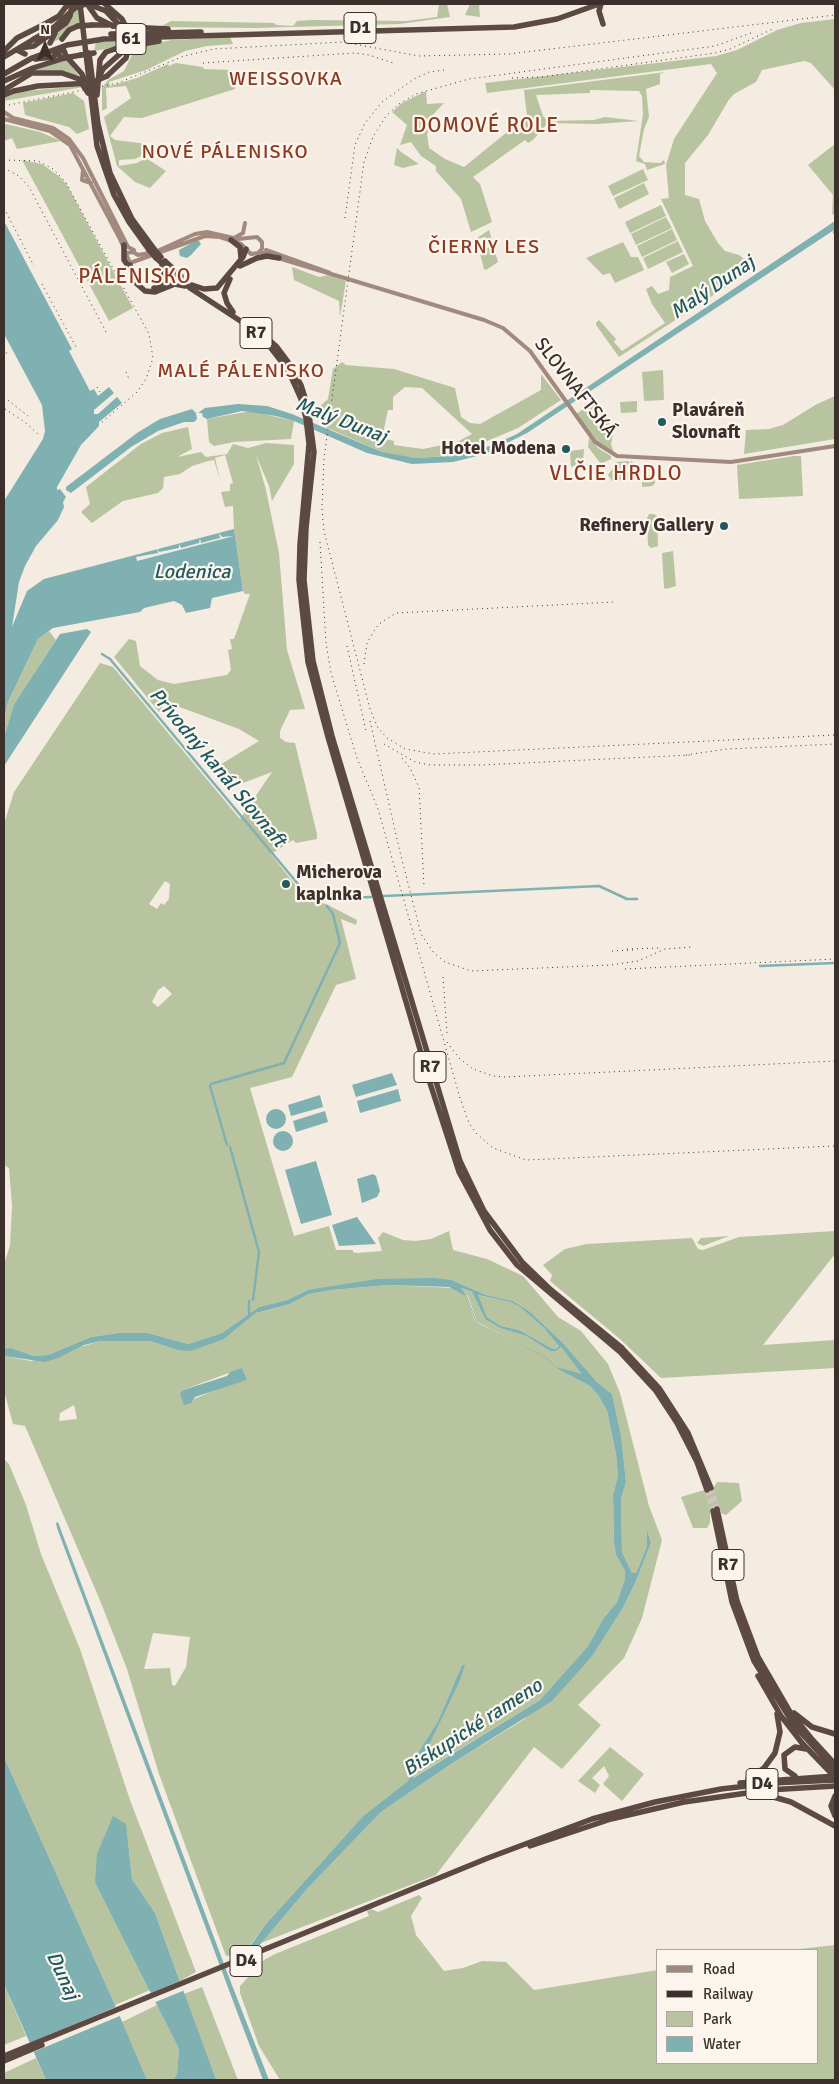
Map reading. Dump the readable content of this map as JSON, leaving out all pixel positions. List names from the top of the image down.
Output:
{
  "streets": {
    "highway": [
      "D1",
      "61",
      "R7",
      "D4"
    ],
    "main road": ["SLOVNAFTSKÁ"]
  },
  "crossings": [
    ["R7", "D4"]
  ],
  "districts": [
    "WEISSOVKA",
    "DOMOVÉ ROLE",
    "NOVÉ PÁLENISKO",
    "ČIERNY LES",
    "PÁLENISKO",
    "MALÉ PÁLENISKO",
    "VLČIE HRDLO"
  ],
  "water": [
    "Malý Dunaj",
    "Lodenica",
    "Prívodný kanál Slovnaft",
    "Biskupické rameno",
    "Dunaj"
  ],
  "places": [
    "Plaváreň Slovnaft",
    "Hotel Modena",
    "Refinery Gallery",
    "Micherova kaplnka"
  ],
  "legend": [
    "Road",
    "Railway",
    "Park",
    "Water"
  ],
  "north": "top"
}
